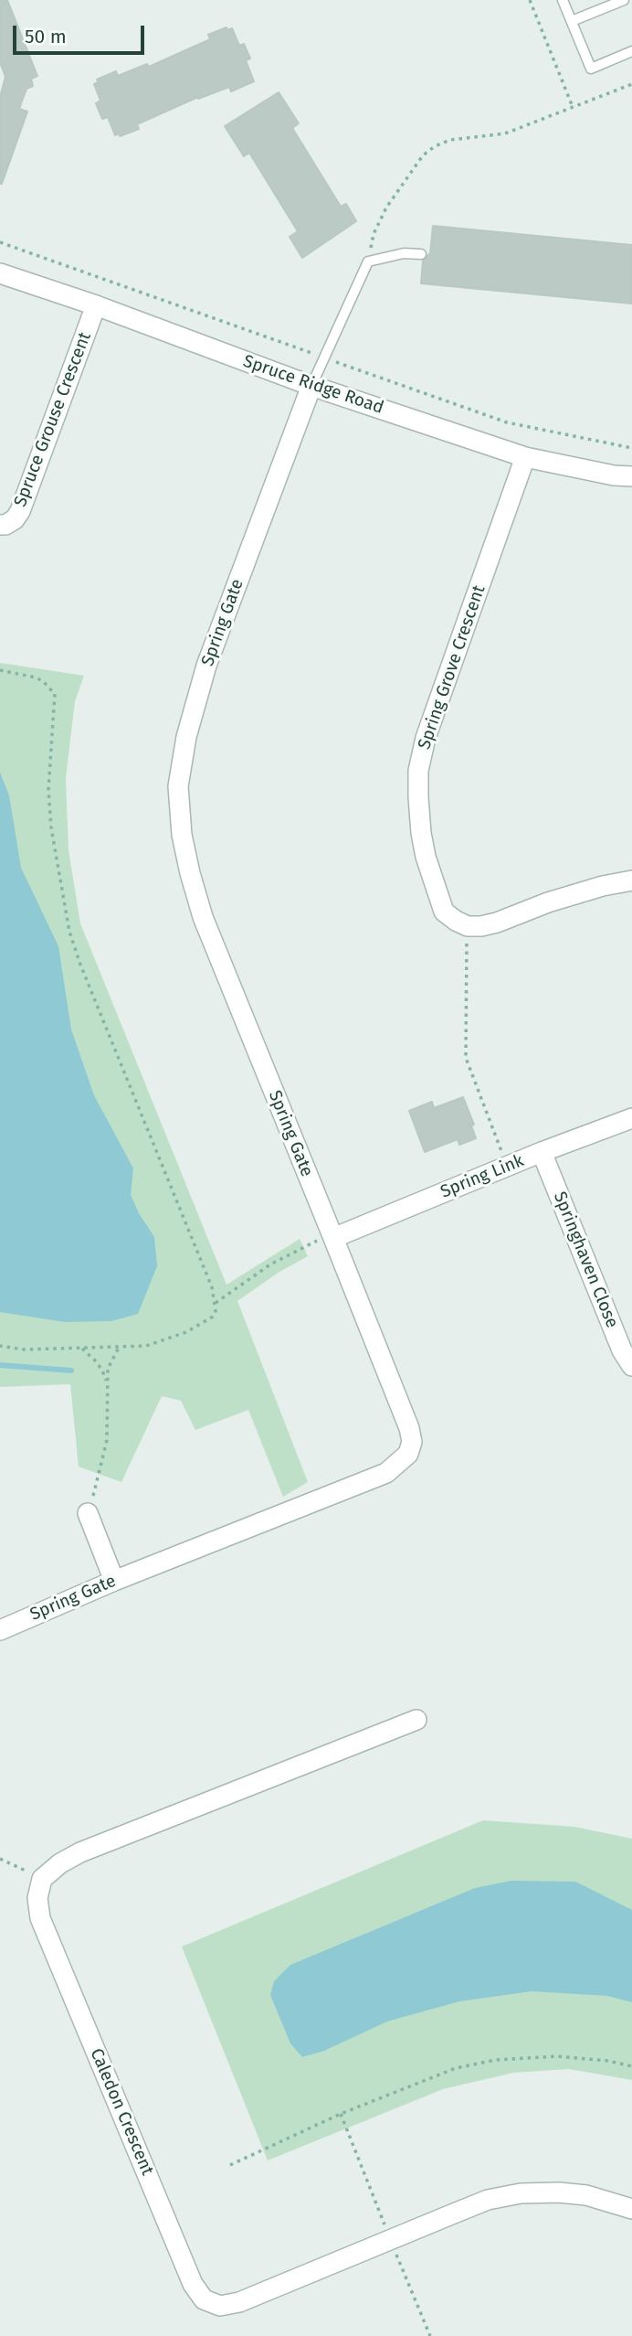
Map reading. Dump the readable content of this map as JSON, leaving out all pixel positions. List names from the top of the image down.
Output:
{
  "streets": {
    "street": [
      "Spruce Ridge Road",
      "Spruce Grouse Crescent",
      "Spring Gate",
      "Spring Grove Crescent",
      "Spring Link",
      "Springhaven Close",
      "Caledon Crescent"
    ]
  },
  "crossings": [
    ["Spruce Ridge Road", "Spruce Grouse Crescent"],
    ["Spruce Ridge Road", "Spring Gate"],
    ["Spruce Ridge Road", "Spring Grove Crescent"],
    ["Spring Gate", "Spring Link"],
    ["Spring Link", "Springhaven Close"]
  ],
  "scale_bar": "50 m"
}
